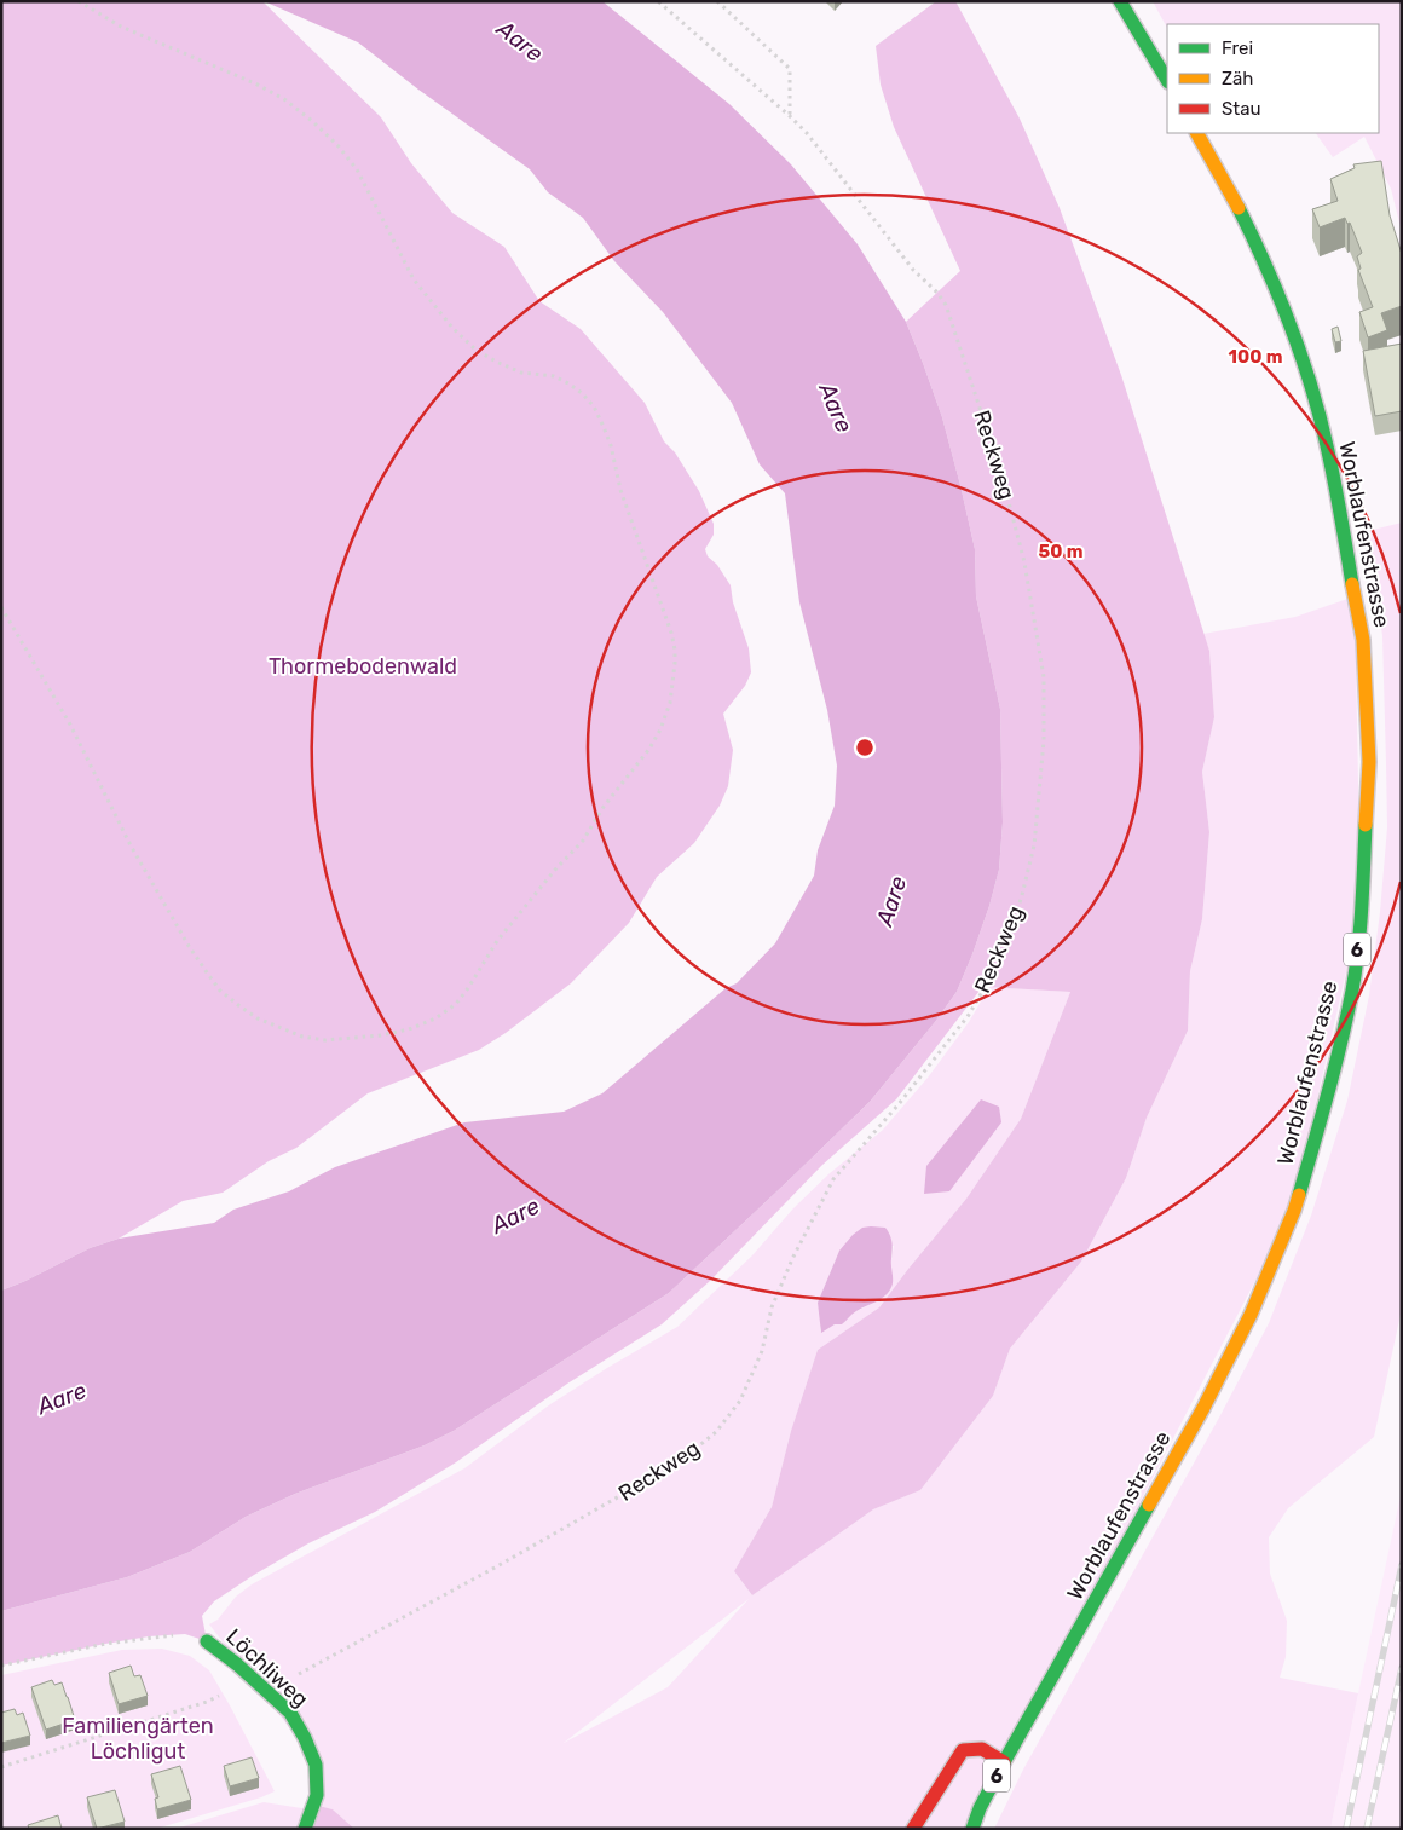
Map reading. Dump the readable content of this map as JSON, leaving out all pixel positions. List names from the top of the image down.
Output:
{
  "streets": {
    "main road": ["Worblaufenstrasse", "6", "Löchliweg"],
    "path": ["Reckweg"]
  },
  "crossings": [
    ["Reckweg", "Löchliweg"]
  ],
  "water": ["Aare"],
  "parks": ["Thormebodenwald", "Familiengärten Löchligut"],
  "legend": ["Frei", "Zäh", "Stau"],
  "rings": ["100 m", "50 m"]
}
